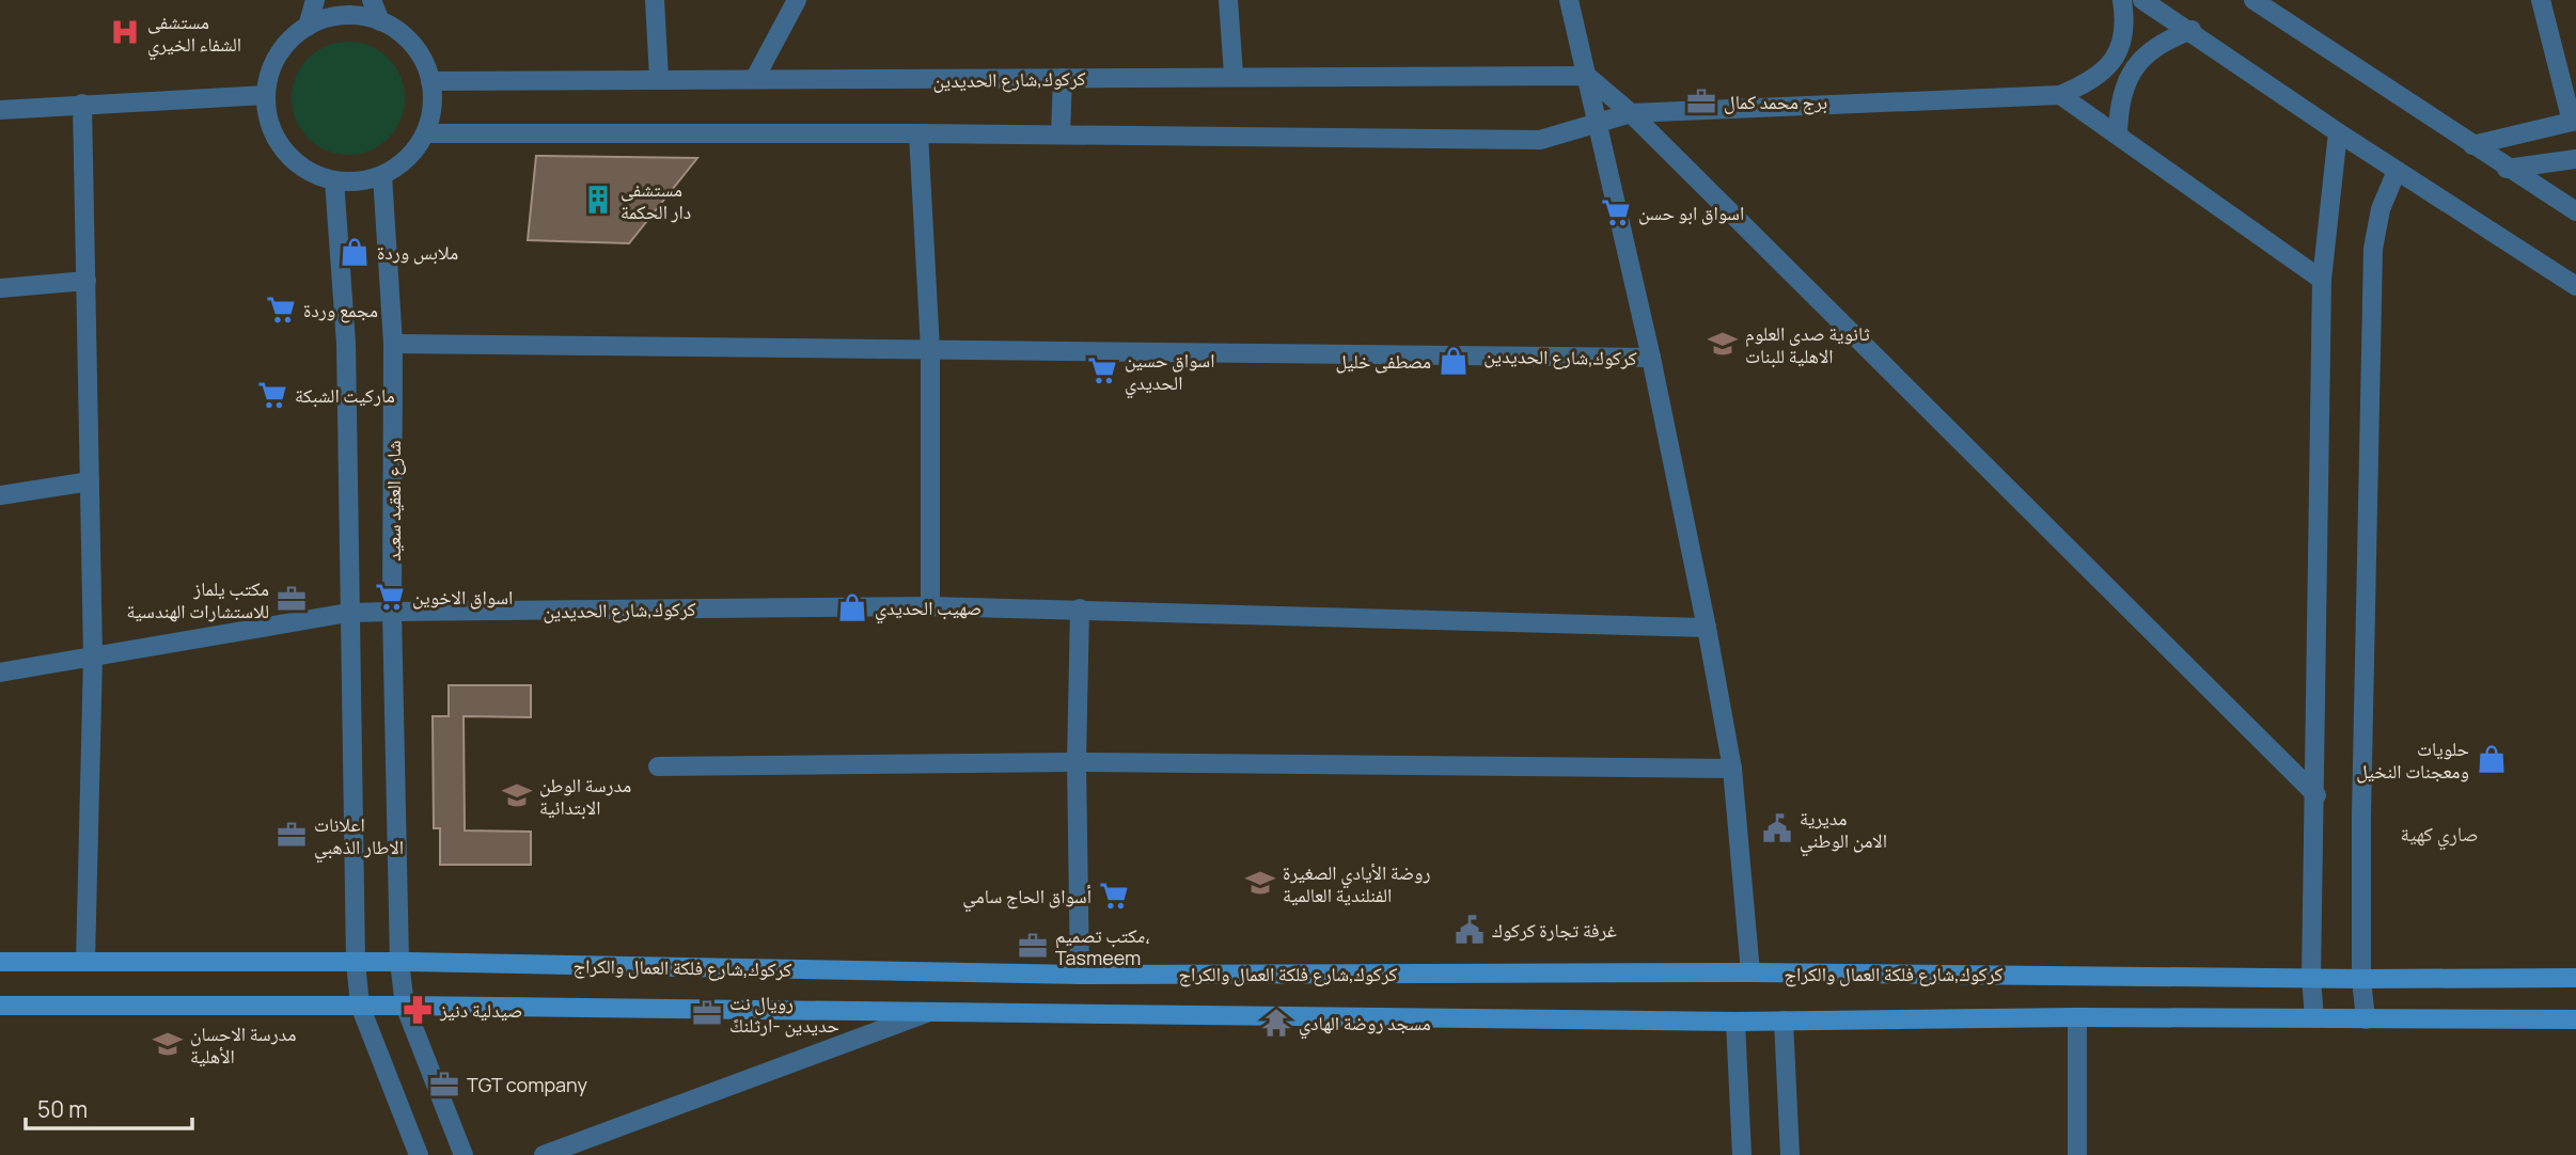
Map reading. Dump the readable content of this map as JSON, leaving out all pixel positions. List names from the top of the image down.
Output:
{
  "streets": {
    "main road": ["كركوك,شارع فلكة العمال والكراج"],
    "street": ["كركوك,شارع الحديدين", "شارع العقيد سعيد"]
  },
  "crossings": [
    ["كركوك,شارع الحديدين", "شارع العقيد سعيد"],
    ["شارع العقيد سعيد", "كركوك,شارع فلكة العمال والكراج"]
  ],
  "districts": ["صاري كهية"],
  "places": {
    "hospital": ["مستشفى الشفاء الخيري"],
    "office": [
      "برج محمد كمال",
      "مكتب يلماز للاستشارات الهندسية",
      "اعلانات الاطار الذهبي",
      "مكتب تصميم، Tasmeem",
      "رويال نت حديدين -ارثلنكً",
      "TGT company"
    ],
    "building": ["مستشفى دار الحكمة"],
    "supermarket": [
      "اسواق ابو حسن",
      "مجمع وردة",
      "اسواق حسين الحديدي",
      "ماركيت الشبكة",
      "اسواق الاخوين",
      "أسواق الحاج سامي"
    ],
    "shop": [
      "ملابس وردة",
      "مصطفى خليل",
      "صهيب الحديدي",
      "حلويات ومعجنات النخيل"
    ],
    "school or university": [
      "ثانوية صدى العلوم الاهلية للبنات",
      "مدرسة الوطن الابتدائية",
      "روضة الأيادي الصغيرة الفنلندية العالمية",
      "مدرسة الاحسان الأهلية"
    ],
    "public building": ["مديرية الامن الوطني", "غرفة تجارة كركوك"],
    "pharmacy": ["صيدلية دنيز"],
    "temple": ["مسجد روضة الهادي"]
  },
  "scale_bar": "50 m"
}
